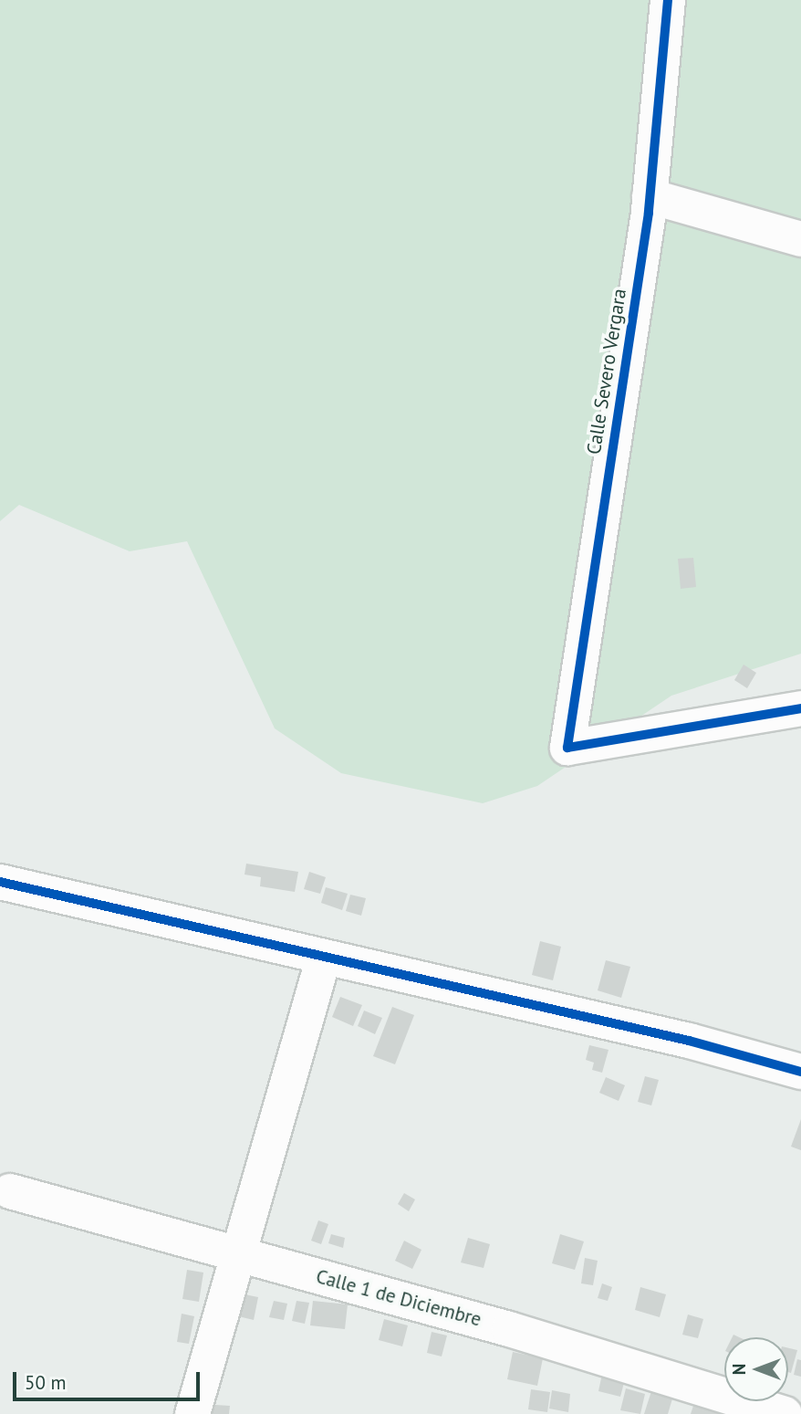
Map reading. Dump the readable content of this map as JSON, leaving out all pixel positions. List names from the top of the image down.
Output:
{
  "streets": {
    "street": ["Calle Severo Vergara", "Calle 1 de Diciembre"]
  },
  "scale_bar": "50 m",
  "north": "left"
}
